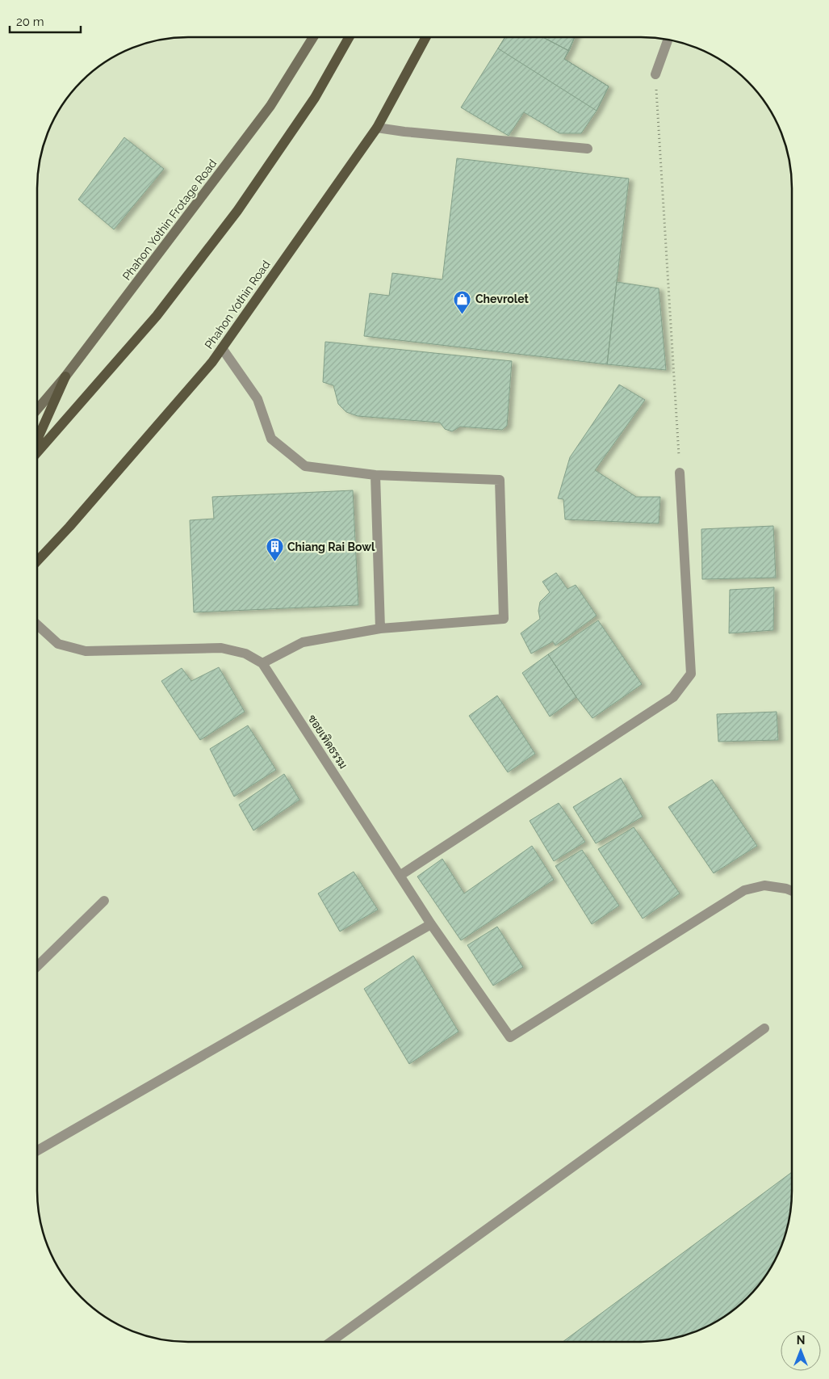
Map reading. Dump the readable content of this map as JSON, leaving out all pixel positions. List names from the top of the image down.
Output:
{
  "streets": {
    "main road": ["Phahon Yothin Frotage Road", "Phahon Yothin Road"],
    "street": ["ซอยเทิดธรรม"]
  },
  "places": {
    "shop": ["Chevrolet"],
    "building": ["Chiang Rai Bowl"]
  },
  "scale_bar": "20 m",
  "north": "top"
}
